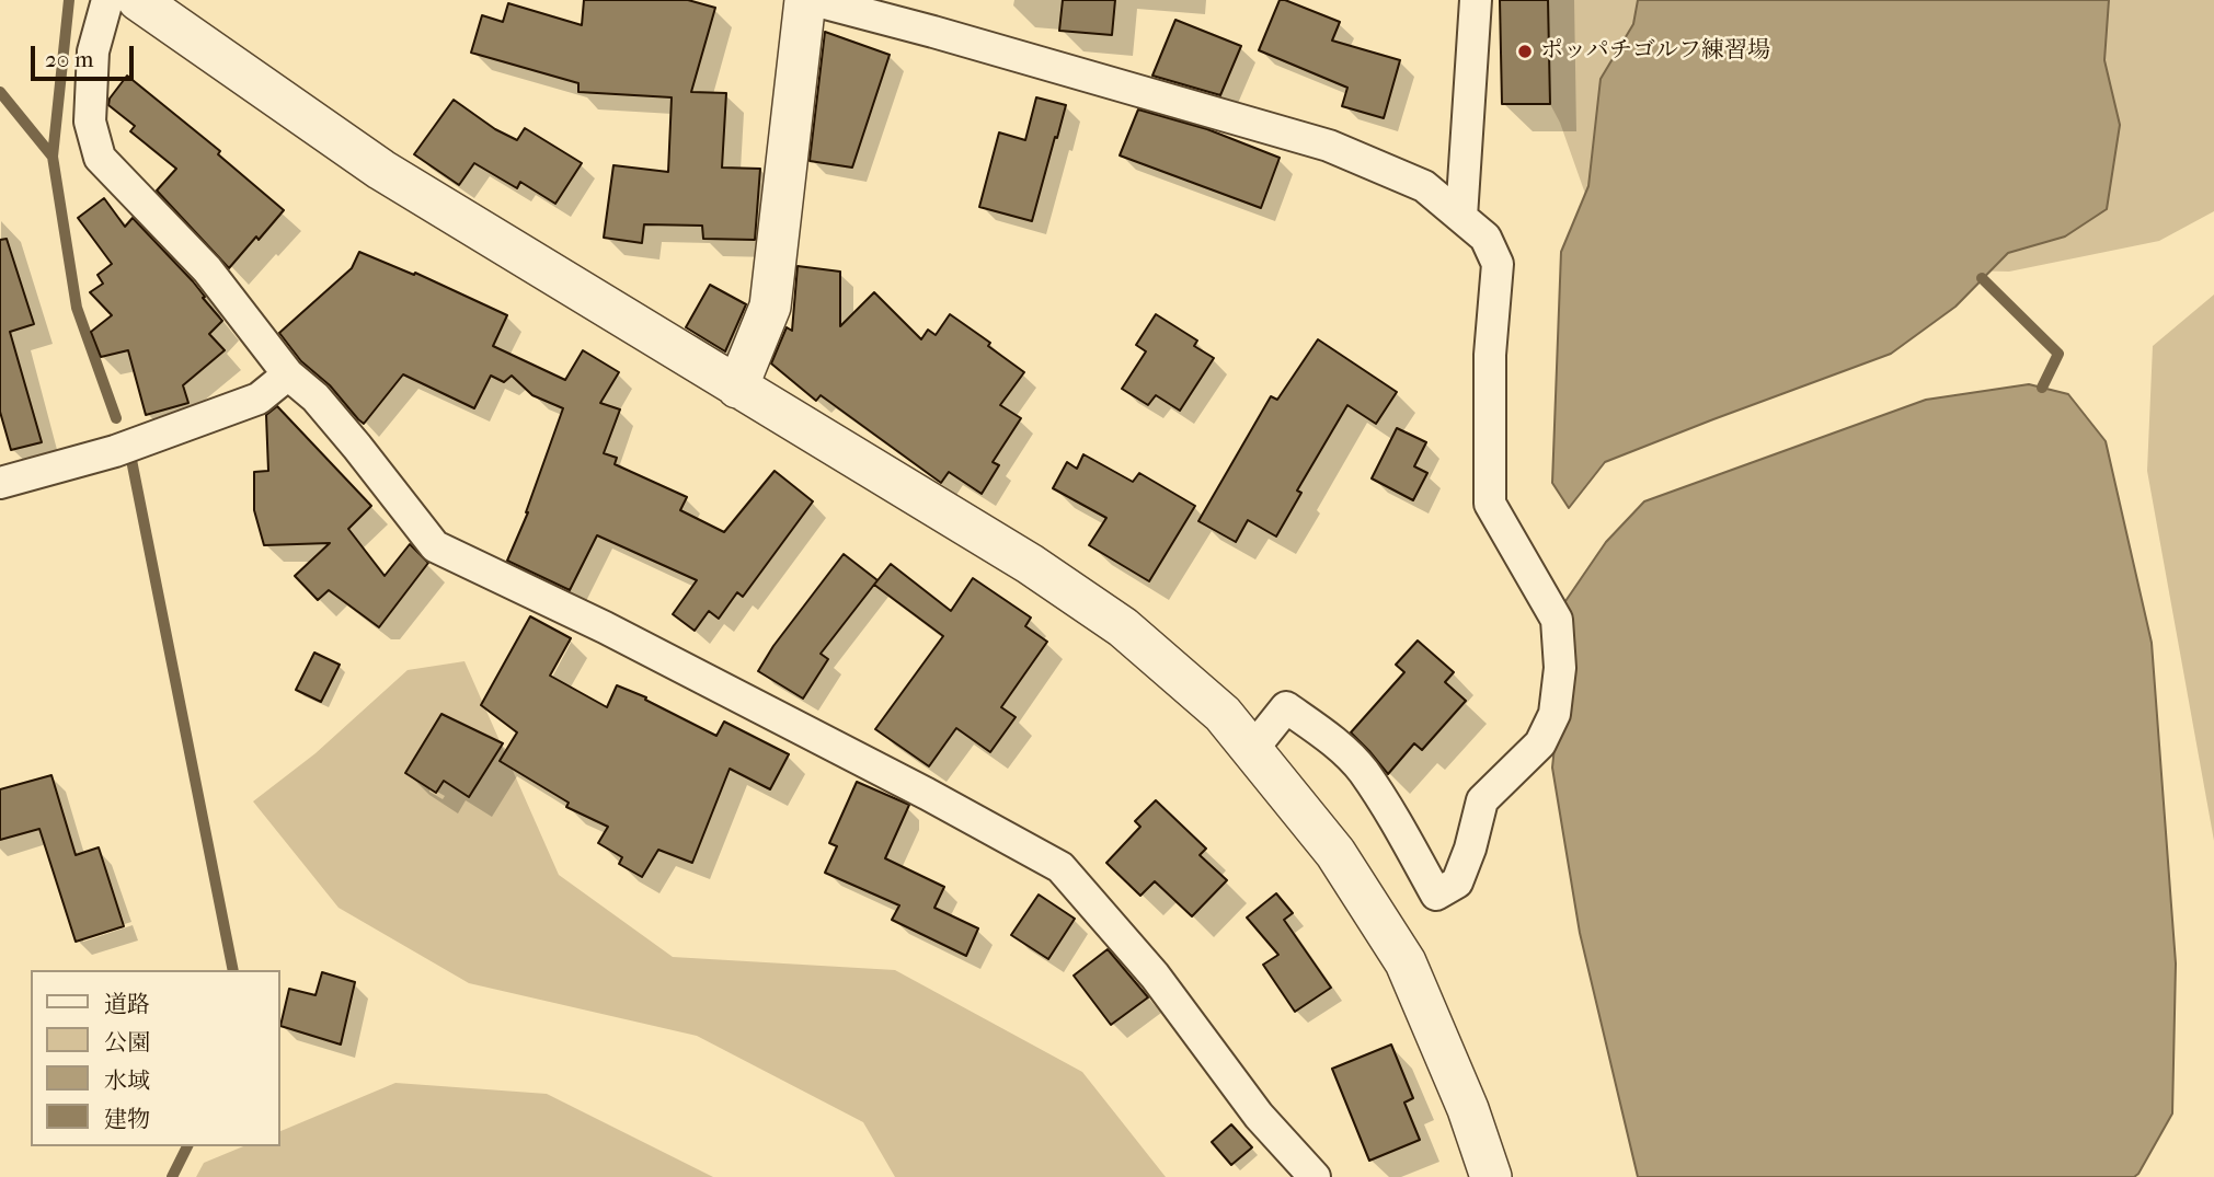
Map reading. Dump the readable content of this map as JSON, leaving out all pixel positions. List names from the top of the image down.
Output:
{
  "places": ["ポッパチゴルフ練習場"],
  "legend": [
    "道路",
    "公園",
    "水域",
    "建物"
  ],
  "scale_bar": "20 m"
}
